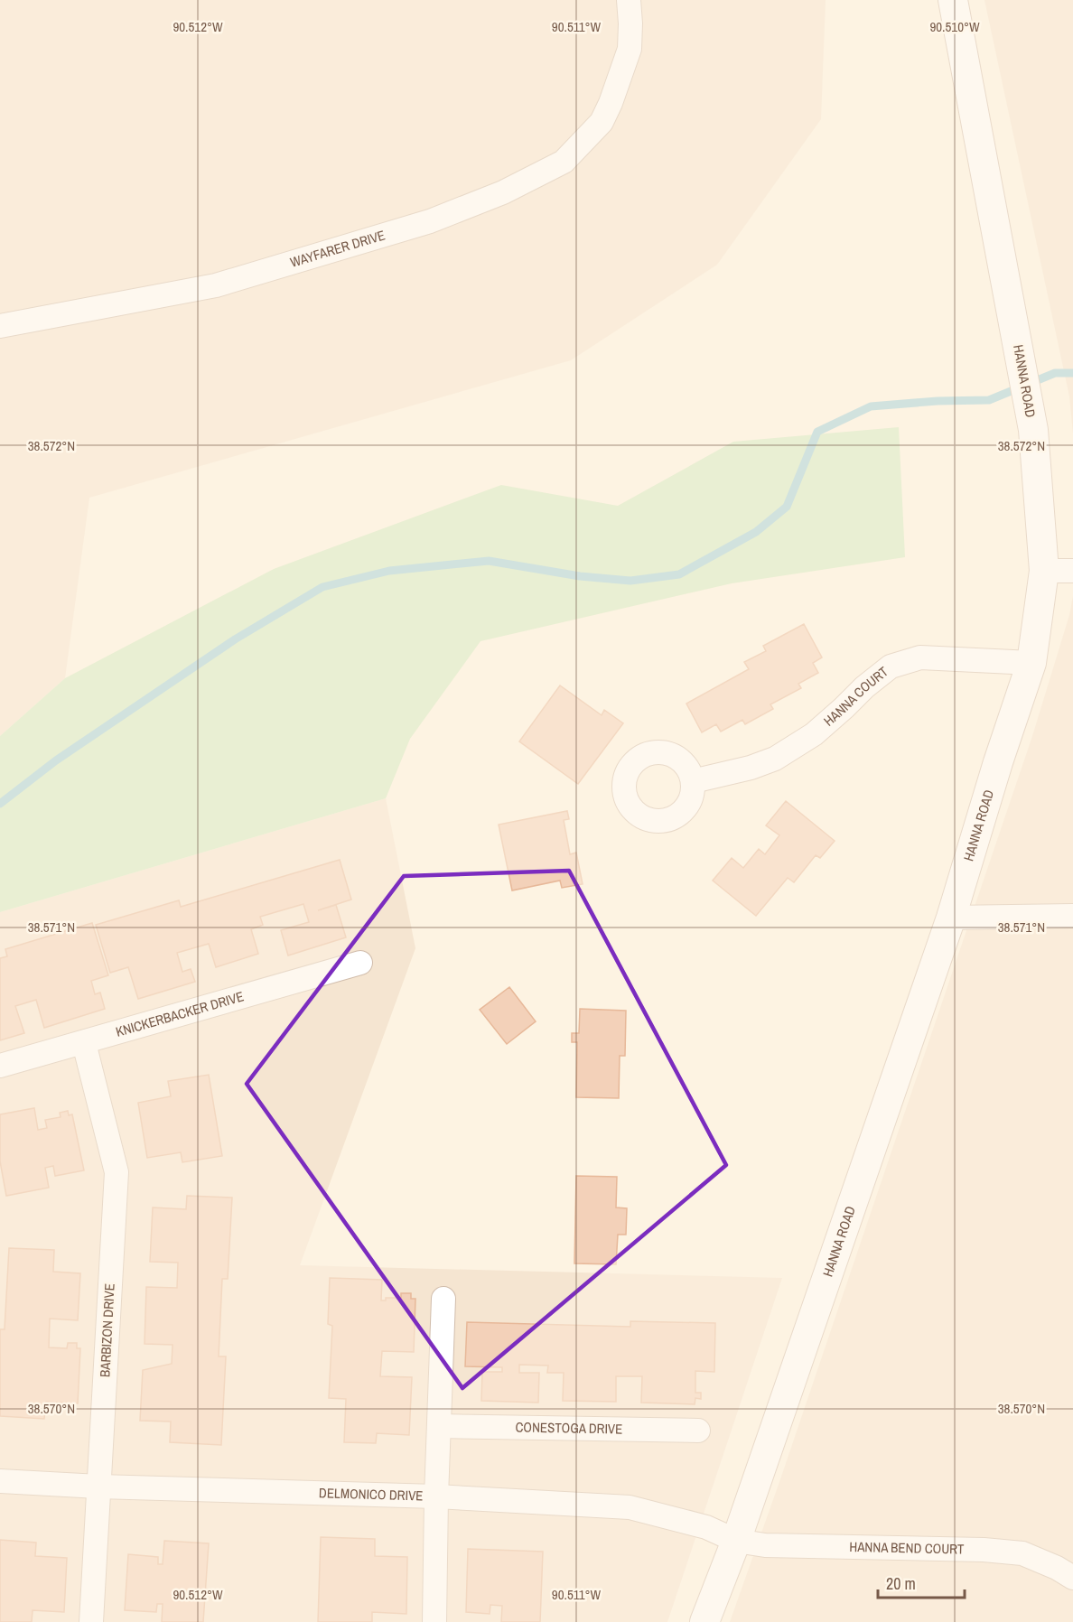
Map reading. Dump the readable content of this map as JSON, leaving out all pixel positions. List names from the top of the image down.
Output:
{
  "streets": {
    "street": [
      "WAYFARER DRIVE",
      "HANNA ROAD",
      "HANNA COURT",
      "KNICKERBACKER DRIVE",
      "BARBIZON DRIVE",
      "CONESTOGA DRIVE",
      "DELMONICO DRIVE",
      "HANNA BEND COURT"
    ]
  },
  "crossings": [
    ["HANNA ROAD", "HANNA COURT"],
    ["HANNA ROAD", "DELMONICO DRIVE"],
    ["HANNA ROAD", "HANNA BEND COURT"],
    ["KNICKERBACKER DRIVE", "BARBIZON DRIVE"],
    ["BARBIZON DRIVE", "DELMONICO DRIVE"],
    ["DELMONICO DRIVE", "HANNA BEND COURT"]
  ],
  "scale_bar": "20 m",
  "coordinates": [
    "90.512°W",
    "90.511°W",
    "90.510°W",
    "38.572°N",
    "38.571°N",
    "38.570°N"
  ]
}
